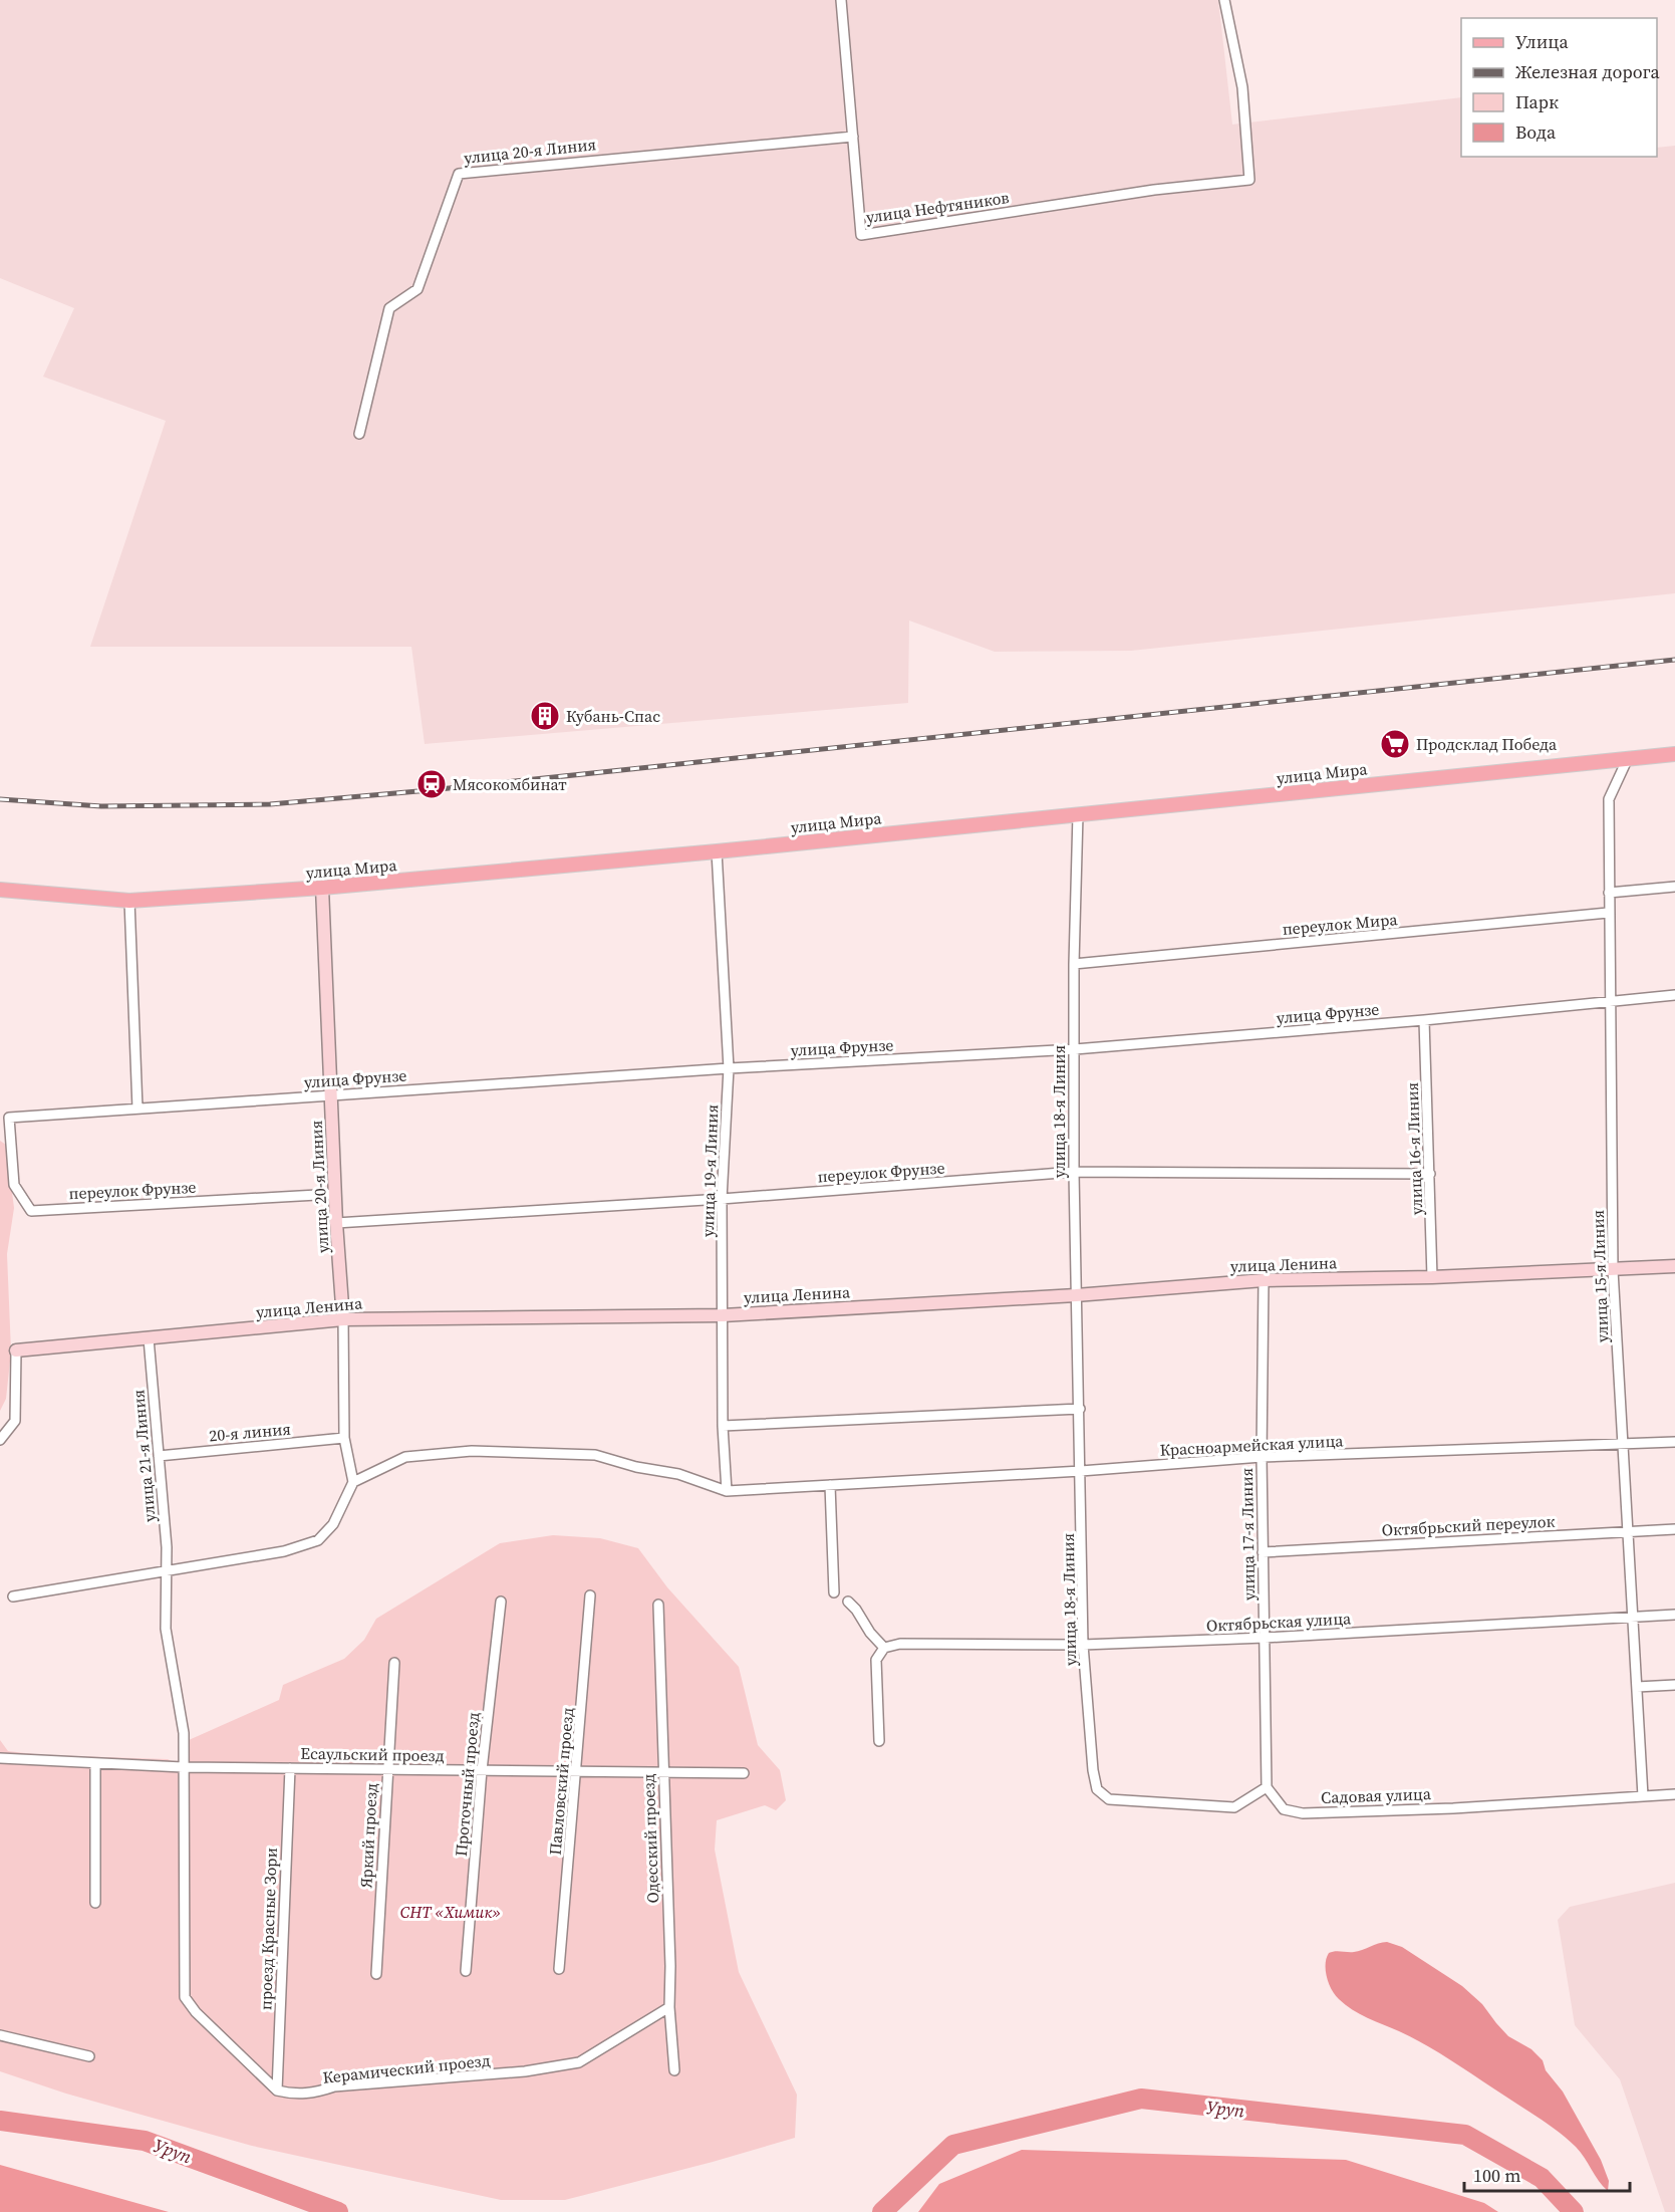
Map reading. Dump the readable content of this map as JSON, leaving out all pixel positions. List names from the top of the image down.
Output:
{
  "streets": {
    "main road": ["улица 20-я Линия", "улица Мира", "улица Ленина"],
    "street": [
      "улица Нефтяников",
      "переулок Мира",
      "улица Фрунзе",
      "улица 18-я Линия",
      "улица 16-я Линия",
      "улица 19-я Линия",
      "переулок Фрунзе",
      "улица 15-я Линия",
      "20-я линия",
      "Красноармейская улица",
      "улица 21-я Линия",
      "Октябрьский переулок",
      "улица 17-я Линия",
      "Октябрьская улица",
      "Есаульский проезд",
      "Павловский проезд",
      "Проточный проезд",
      "Садовая улица",
      "Яркий проезд",
      "Одесский проезд",
      "проезд Красные Зори",
      "Керамический проезд"
    ]
  },
  "crossings": [
    ["улица 20-я Линия", "улица Нефтяников"],
    ["улица 20-я Линия", "улица Мира"],
    ["улица 20-я Линия", "улица Фрунзе"],
    ["улица 20-я Линия", "переулок Фрунзе"],
    ["улица 20-я Линия", "улица Ленина"],
    ["улица 20-я Линия", "20-я линия"],
    ["улица 20-я Линия", "Красноармейская улица"],
    ["улица Мира", "улица 18-я Линия"],
    ["улица Мира", "улица 19-я Линия"],
    ["улица Мира", "улица 15-я Линия"],
    ["переулок Мира", "улица 18-я Линия"],
    ["переулок Мира", "улица 15-я Линия"],
    ["улица Фрунзе", "улица 18-я Линия"],
    ["улица Фрунзе", "улица 16-я Линия"],
    ["улица Фрунзе", "улица 19-я Линия"],
    ["улица Фрунзе", "переулок Фрунзе"],
    ["улица Фрунзе", "улица 15-я Линия"],
    ["улица 18-я Линия", "переулок Фрунзе"],
    ["улица 18-я Линия", "улица Ленина"],
    ["улица 18-я Линия", "Красноармейская улица"],
    ["улица 18-я Линия", "улица 17-я Линия"],
    ["улица 18-я Линия", "Октябрьская улица"],
    ["улица 18-я Линия", "Садовая улица"],
    ["улица 16-я Линия", "переулок Фрунзе"],
    ["улица 16-я Линия", "улица Ленина"],
    ["улица 19-я Линия", "переулок Фрунзе"],
    ["улица 19-я Линия", "улица Ленина"],
    ["улица 19-я Линия", "Красноармейская улица"],
    ["улица Ленина", "улица 15-я Линия"],
    ["улица Ленина", "улица 21-я Линия"],
    ["улица Ленина", "улица 17-я Линия"],
    ["улица 15-я Линия", "Красноармейская улица"],
    ["улица 15-я Линия", "Октябрьский переулок"],
    ["улица 15-я Линия", "Октябрьская улица"],
    ["улица 15-я Линия", "Садовая улица"],
    ["20-я линия", "улица 21-я Линия"],
    ["Красноармейская улица", "улица 17-я Линия"],
    ["Октябрьский переулок", "улица 17-я Линия"],
    ["улица 17-я Линия", "Октябрьская улица"],
    ["улица 17-я Линия", "Садовая улица"],
    ["Есаульский проезд", "Павловский проезд"],
    ["Есаульский проезд", "Проточный проезд"],
    ["Есаульский проезд", "Яркий проезд"],
    ["Есаульский проезд", "Одесский проезд"],
    ["Есаульский проезд", "проезд Красные Зори"],
    ["Одесский проезд", "Керамический проезд"],
    ["проезд Красные Зори", "Керамический проезд"]
  ],
  "water": ["Уруп"],
  "parks": ["СНТ «Химик»"],
  "places": {
    "building": ["Кубань-Спас"],
    "supermarket": ["Продсклад Победа"],
    "station": ["Мясокомбинат"]
  },
  "legend": [
    "Улица",
    "Железная дорога",
    "Парк",
    "Вода"
  ],
  "scale_bar": "100 m"
}
